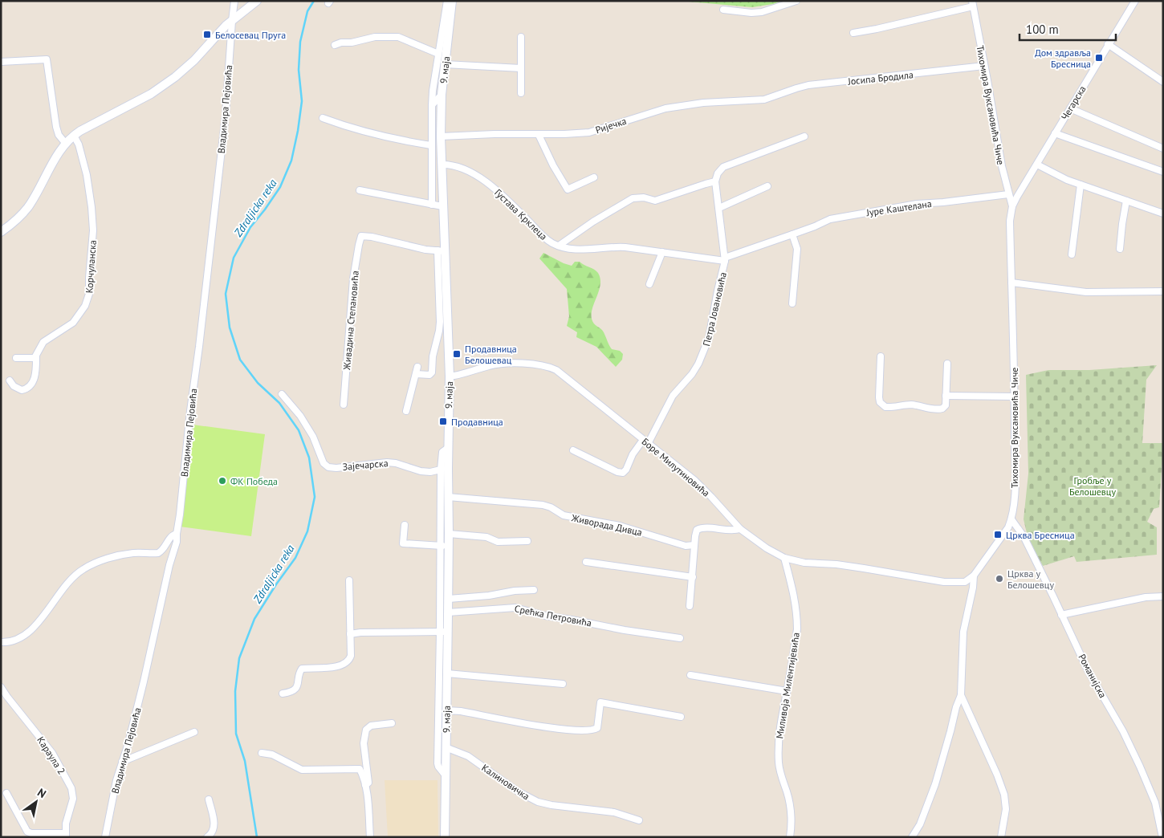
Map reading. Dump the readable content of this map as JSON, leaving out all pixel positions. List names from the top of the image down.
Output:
{
  "streets": {
    "main road": ["9. маја"],
    "street": [
      "Јосипа Бродила",
      "Чегарска",
      "Тихомира Вуксановића Чиче",
      "Владимира Пејовића",
      "Ријечка",
      "Јуре Каштелана",
      "Густава Крклеца",
      "Корчуланска",
      "Петра Јовановића",
      "Живадина Степановића",
      "Зајечарска",
      "Боре Милутиновића",
      "Живорада Дивца",
      "Срећка Петровића",
      "Романијска",
      "Миливоја Милентијевића",
      "Караула 2",
      "Калиновичка"
    ]
  },
  "crossings": [
    ["9. маја", "Ријечка"],
    ["9. маја", "Густава Крклеца"],
    ["9. маја", "Живадина Степановића"],
    ["9. маја", "Боре Милутиновића"],
    ["9. маја", "Живорада Дивца"],
    ["9. маја", "Срећка Петровића"],
    ["9. маја", "Калиновичка"],
    ["Јосипа Бродила", "Тихомира Вуксановића Чиче"],
    ["Јосипа Бродила", "Ријечка"],
    ["Чегарска", "Тихомира Вуксановића Чиче"],
    ["Тихомира Вуксановића Чиче", "Јуре Каштелана"],
    ["Тихомира Вуксановића Чиче", "Боре Милутиновића"],
    ["Тихомира Вуксановића Чиче", "Романијска"],
    ["Јуре Каштелана", "Густава Крклеца"],
    ["Јуре Каштелана", "Петра Јовановића"],
    ["Густава Крклеца", "Петра Јовановића"],
    ["Петра Јовановића", "Боре Милутиновића"],
    ["Боре Милутиновића", "Миливоја Милентијевића"]
  ],
  "water": ["Zdraljicka reka"],
  "parks": ["Гробље у Белошевцу"],
  "places": {
    "transit": [
      "Белосевац Пруга",
      "Дом здравља Бресница",
      "Продавница Белошевац",
      "Продавница",
      "Црква Бресница"
    ],
    "other": ["ФК Победа", "Црква у Белошевцу"]
  },
  "scale_bar": "100 m",
  "north": "top right"
}
